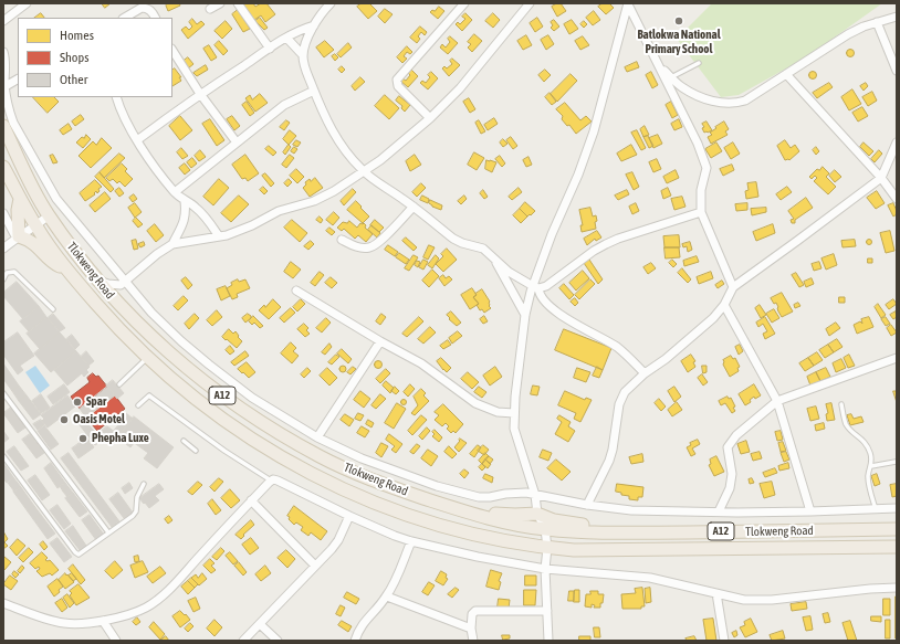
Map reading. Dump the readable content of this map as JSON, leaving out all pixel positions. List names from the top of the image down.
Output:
{
  "streets": {
    "main road": ["Tlokweng Road", "A12"]
  },
  "places": [
    "Batlokwa National Primary School",
    "Spar",
    "Oasis Motel",
    "Phepha Luxe"
  ],
  "legend": ["Homes", "Shops", "Other"]
}
